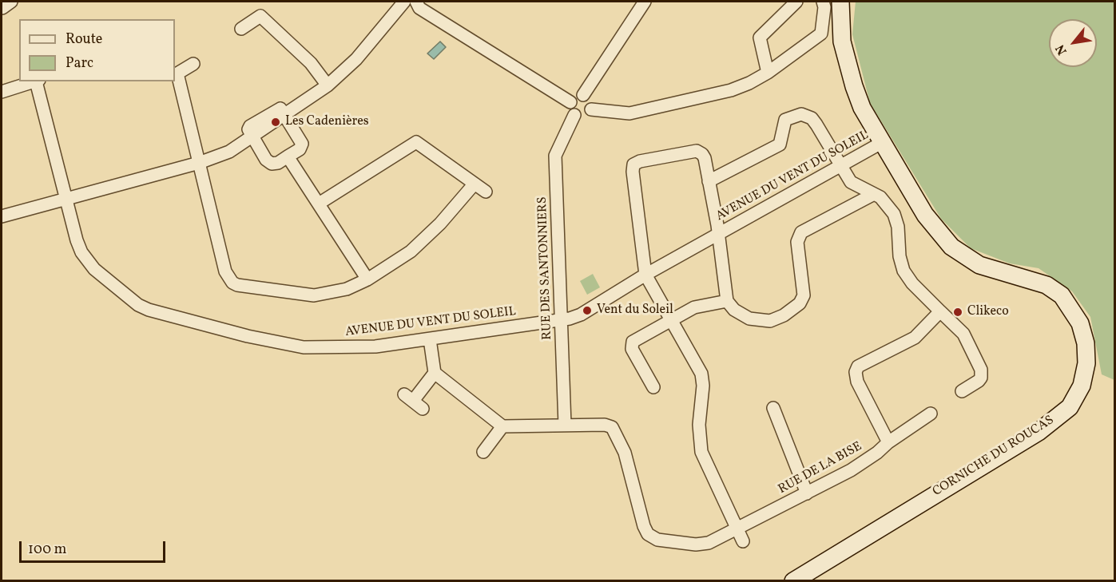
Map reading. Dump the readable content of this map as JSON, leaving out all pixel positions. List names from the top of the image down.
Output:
{
  "streets": {
    "main road": ["CORNICHE DU ROUCAS"],
    "street": ["AVENUE DU VENT DU SOLEIL", "RUE DES SANTONNIERS", "RUE DE LA BISE"]
  },
  "crossings": [
    ["AVENUE DU VENT DU SOLEIL", "RUE DES SANTONNIERS"],
    ["AVENUE DU VENT DU SOLEIL", "CORNICHE DU ROUCAS"],
    ["RUE DES SANTONNIERS", "RUE DE LA BISE"]
  ],
  "places": ["Les Cadenières", "Vent du Soleil", "Clikeco"],
  "legend": ["Route", "Parc"],
  "scale_bar": "100 m",
  "north": "bottom left"
}
